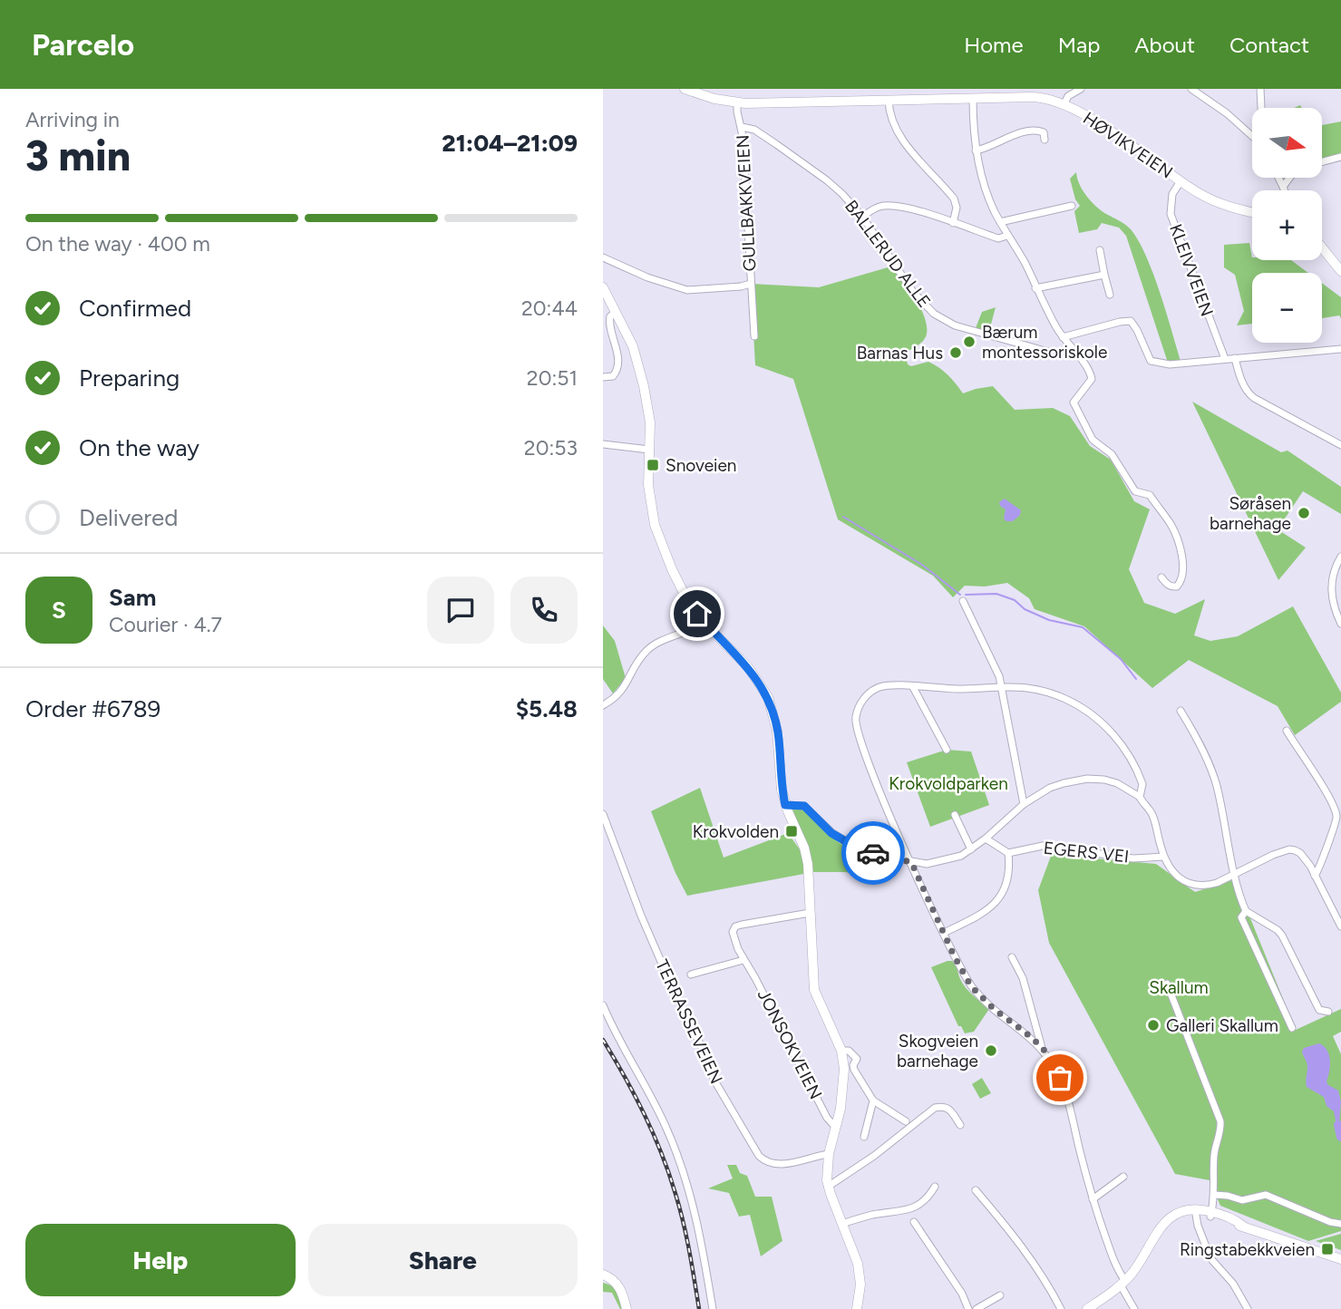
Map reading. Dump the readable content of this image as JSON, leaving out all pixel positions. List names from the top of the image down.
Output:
{
  "streets": {
    "main road": ["HØVIKVEIEN"],
    "street": [
      "GULLBAKKVEIEN",
      "BALLERUD ALLE",
      "KLEIVVEIEN",
      "EGERS VEI",
      "TERRASSEVEIEN",
      "JONSOKVEIEN"
    ]
  },
  "crossings": [
    ["HØVIKVEIEN", "GULLBAKKVEIEN"],
    ["HØVIKVEIEN", "KLEIVVEIEN"],
    ["GULLBAKKVEIEN", "BALLERUD ALLE"]
  ],
  "parks": ["Krokvoldparken", "Skallum"],
  "places": {
    "other": [
      "Bærum montessoriskole",
      "Barnas Hus",
      "Søråsen barnehage",
      "Galleri Skallum",
      "Skogveien barnehage"
    ],
    "transit": ["Snoveien", "Krokvolden", "Ringstabekkveien"]
  },
  "north": "right",
  "page": {
    "header": "Parcelo",
    "nav": [
      "Home",
      "Map",
      "About",
      "Contact"
    ],
    "heading": ["3 min", "Arriving in", "21:04–21:09"],
    "panel": [
      "Sam",
      "Courier · 4.7",
      "Order #6789",
      "$5.48"
    ],
    "map_buttons": ["+", "−"],
    "bar": "On the way · 400 m",
    "list": [
      ["Confirmed", "20:44"],
      ["Preparing", "20:51"],
      ["On the way", "20:53"],
      "Delivered"
    ],
    "round": "S",
    "buttons": ["Help", "Share"]
  }
}
